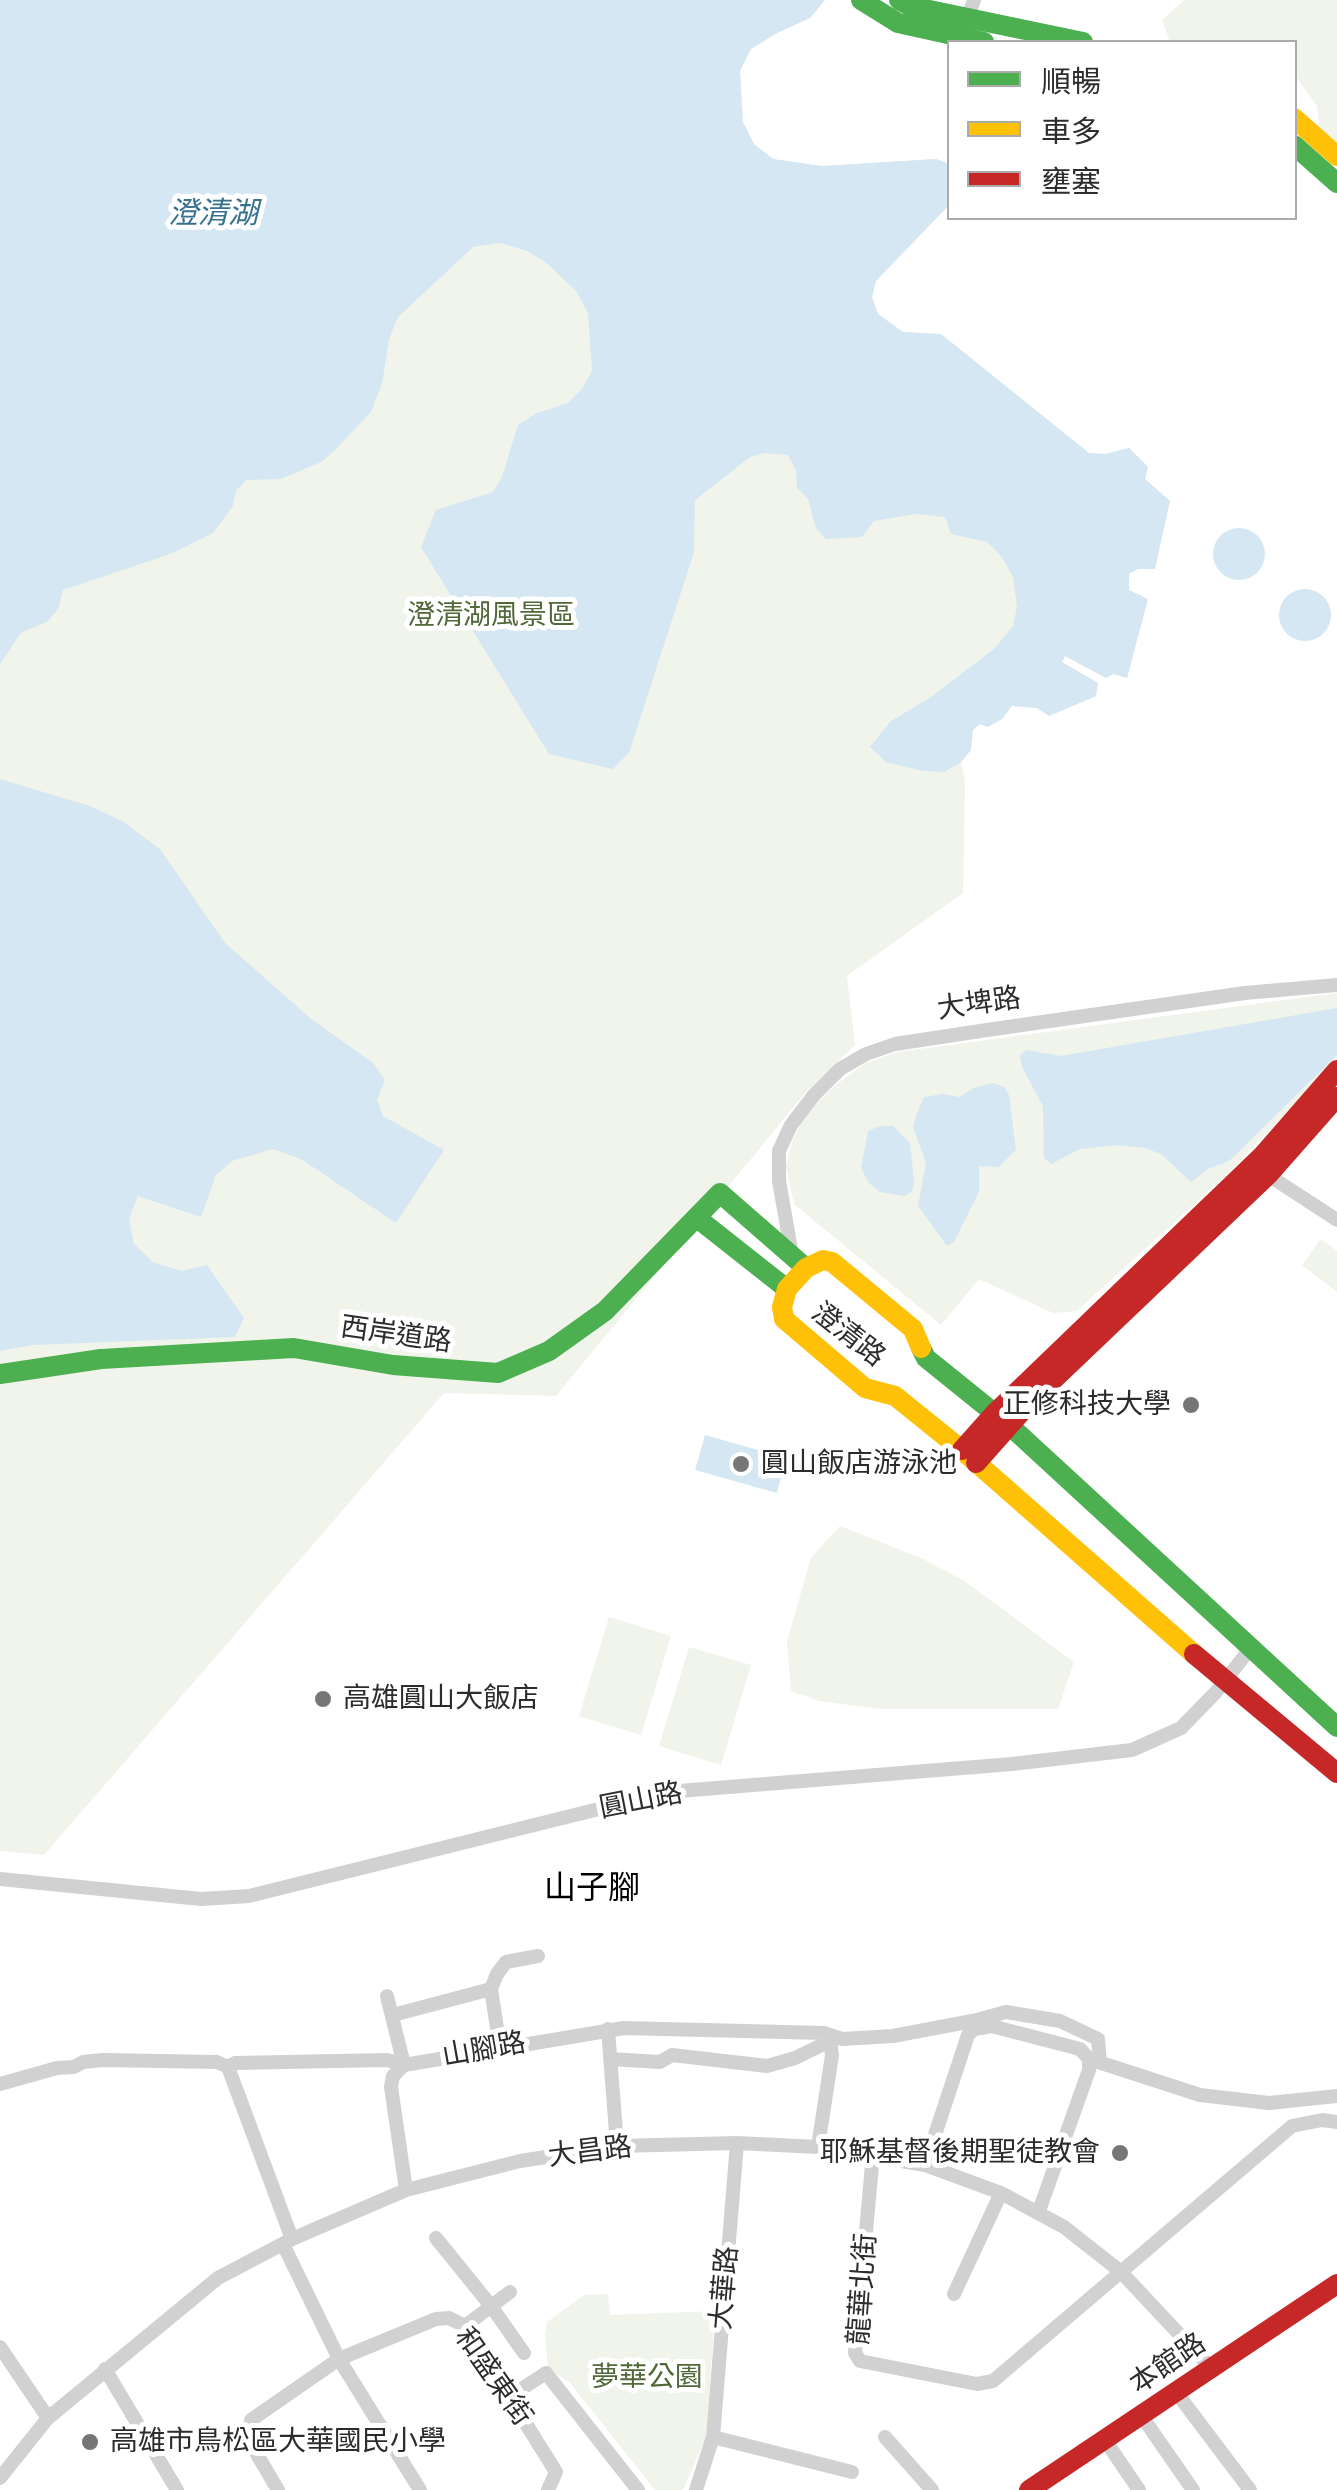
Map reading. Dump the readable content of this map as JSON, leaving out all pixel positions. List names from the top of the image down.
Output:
{
  "streets": {
    "main road": ["西岸道路", "澄清路", "本館路"],
    "street": [
      "大埤路",
      "圓山路",
      "山腳路",
      "大昌路",
      "大華路",
      "龍華北街",
      "和盛東街"
    ]
  },
  "crossings": [
    ["大埤路", "西岸道路"],
    ["大埤路", "澄清路"],
    ["西岸道路", "澄清路"],
    ["澄清路", "圓山路"],
    ["大昌路", "大華路"],
    ["大昌路", "龍華北街"],
    ["大昌路", "本館路"]
  ],
  "districts": ["山子腳"],
  "water": ["澄清湖"],
  "parks": ["澄清湖風景區", "夢華公園"],
  "places": [
    "正修科技大學",
    "圓山飯店游泳池",
    "高雄圓山大飯店",
    "耶穌基督後期聖徒教會",
    "高雄市鳥松區大華國民小學"
  ],
  "legend": ["順暢", "車多", "壅塞"]
}
